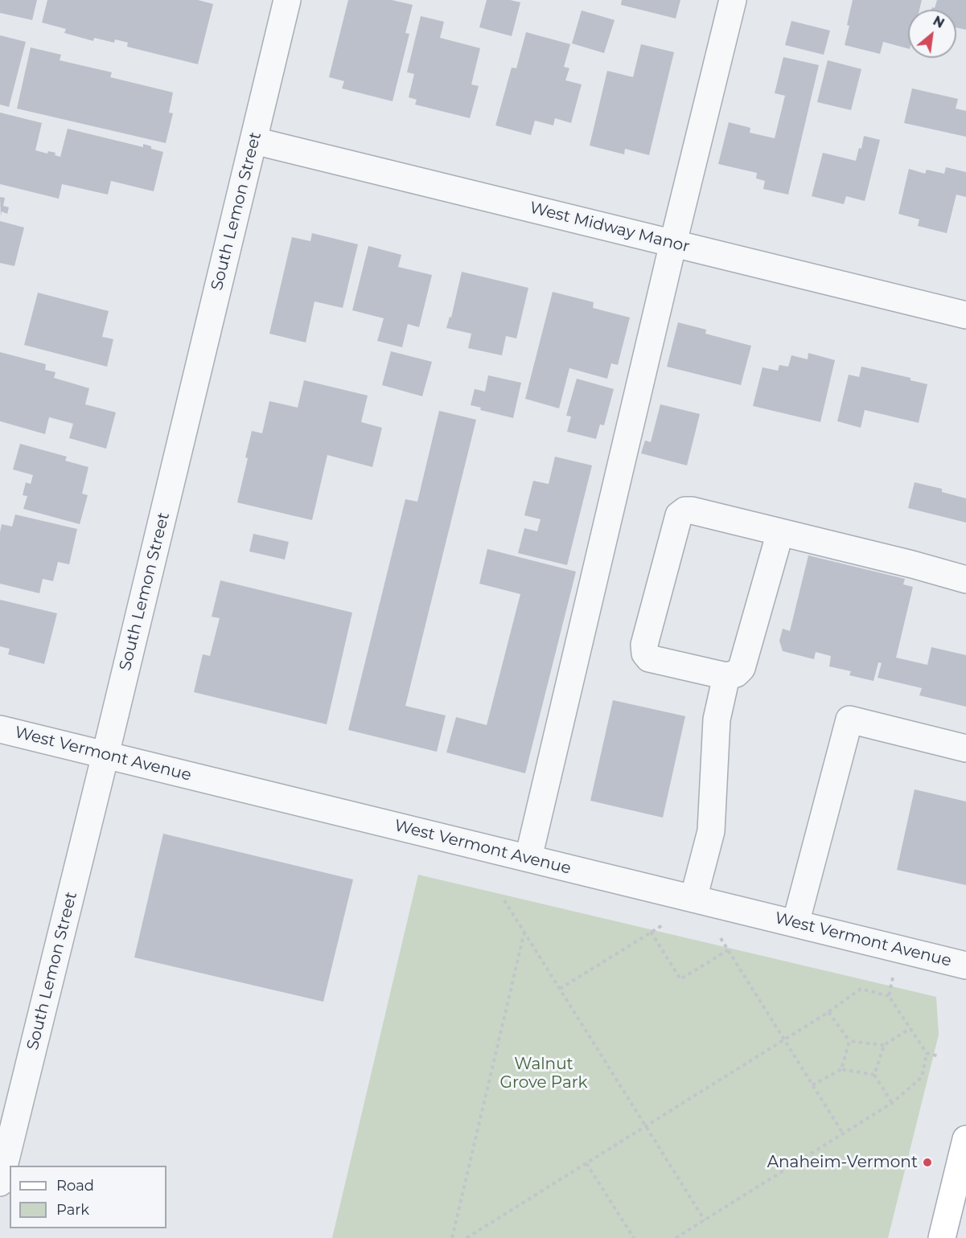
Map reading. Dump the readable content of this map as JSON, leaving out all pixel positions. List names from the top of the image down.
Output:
{
  "streets": {
    "street": ["South Lemon Street", "West Midway Manor", "West Vermont Avenue"]
  },
  "crossings": [
    ["South Lemon Street", "West Midway Manor"],
    ["South Lemon Street", "West Vermont Avenue"]
  ],
  "parks": ["Walnut Grove Park"],
  "places": ["Anaheim-Vermont"],
  "legend": ["Road", "Park"],
  "north": "top right"
}
